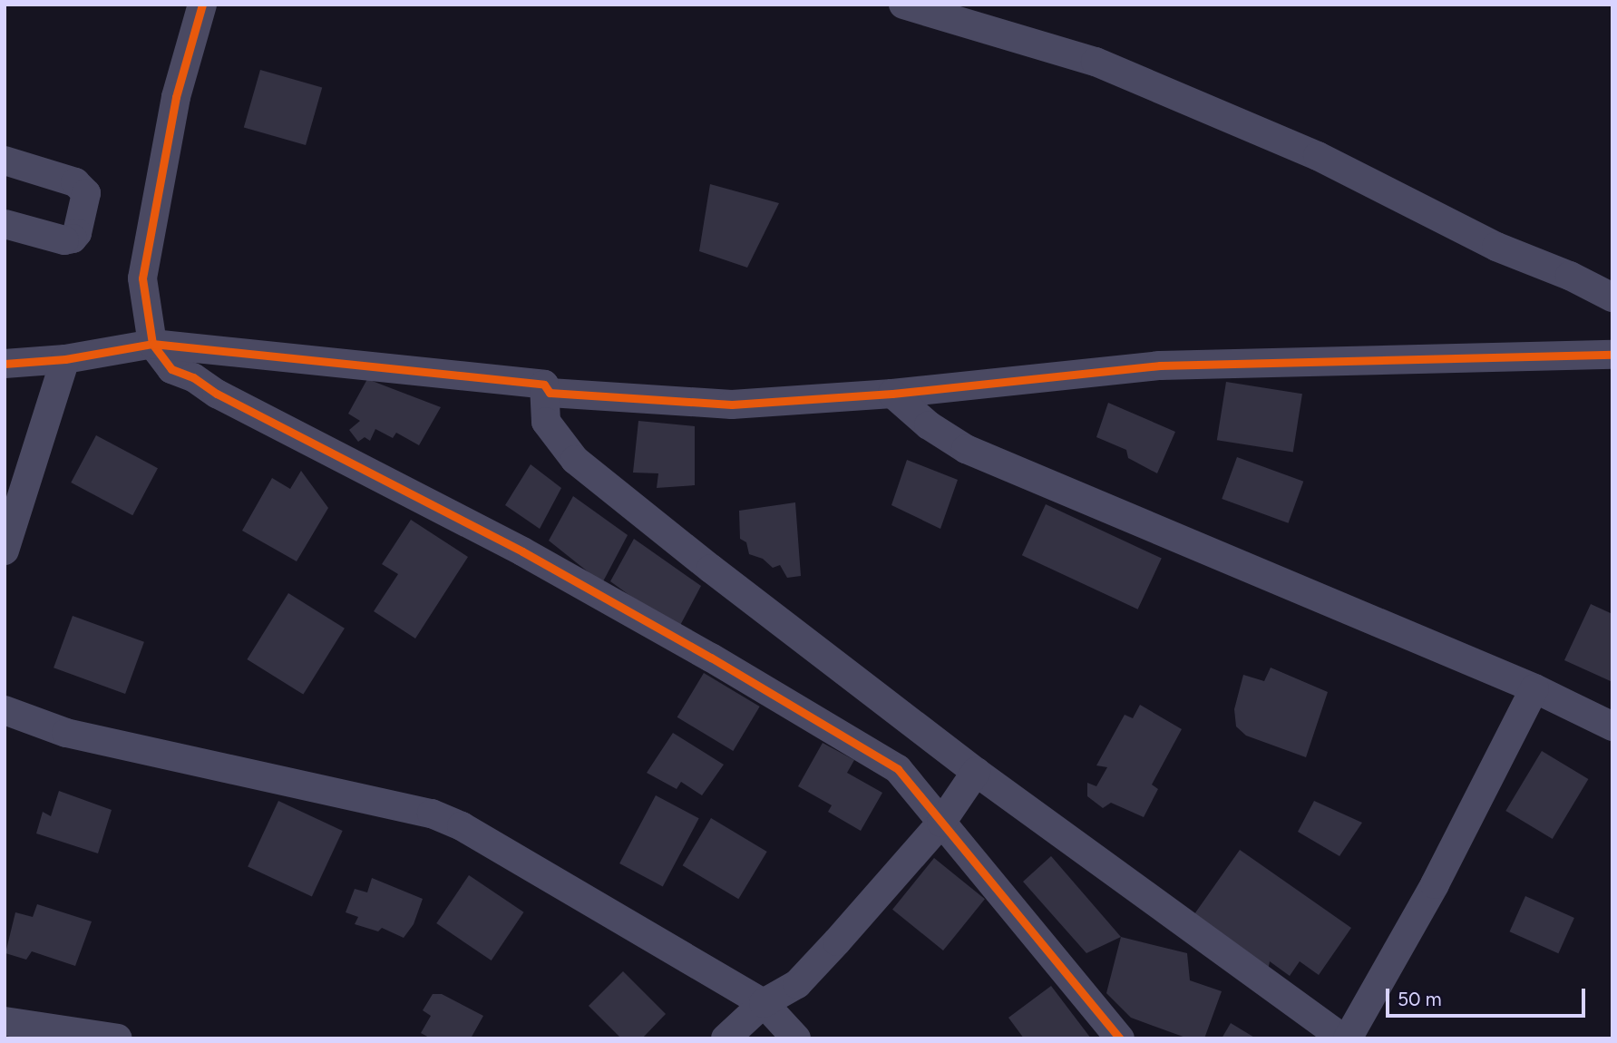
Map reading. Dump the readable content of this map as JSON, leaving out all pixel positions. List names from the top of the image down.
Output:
{
  "scale_bar": "50 m"
}
